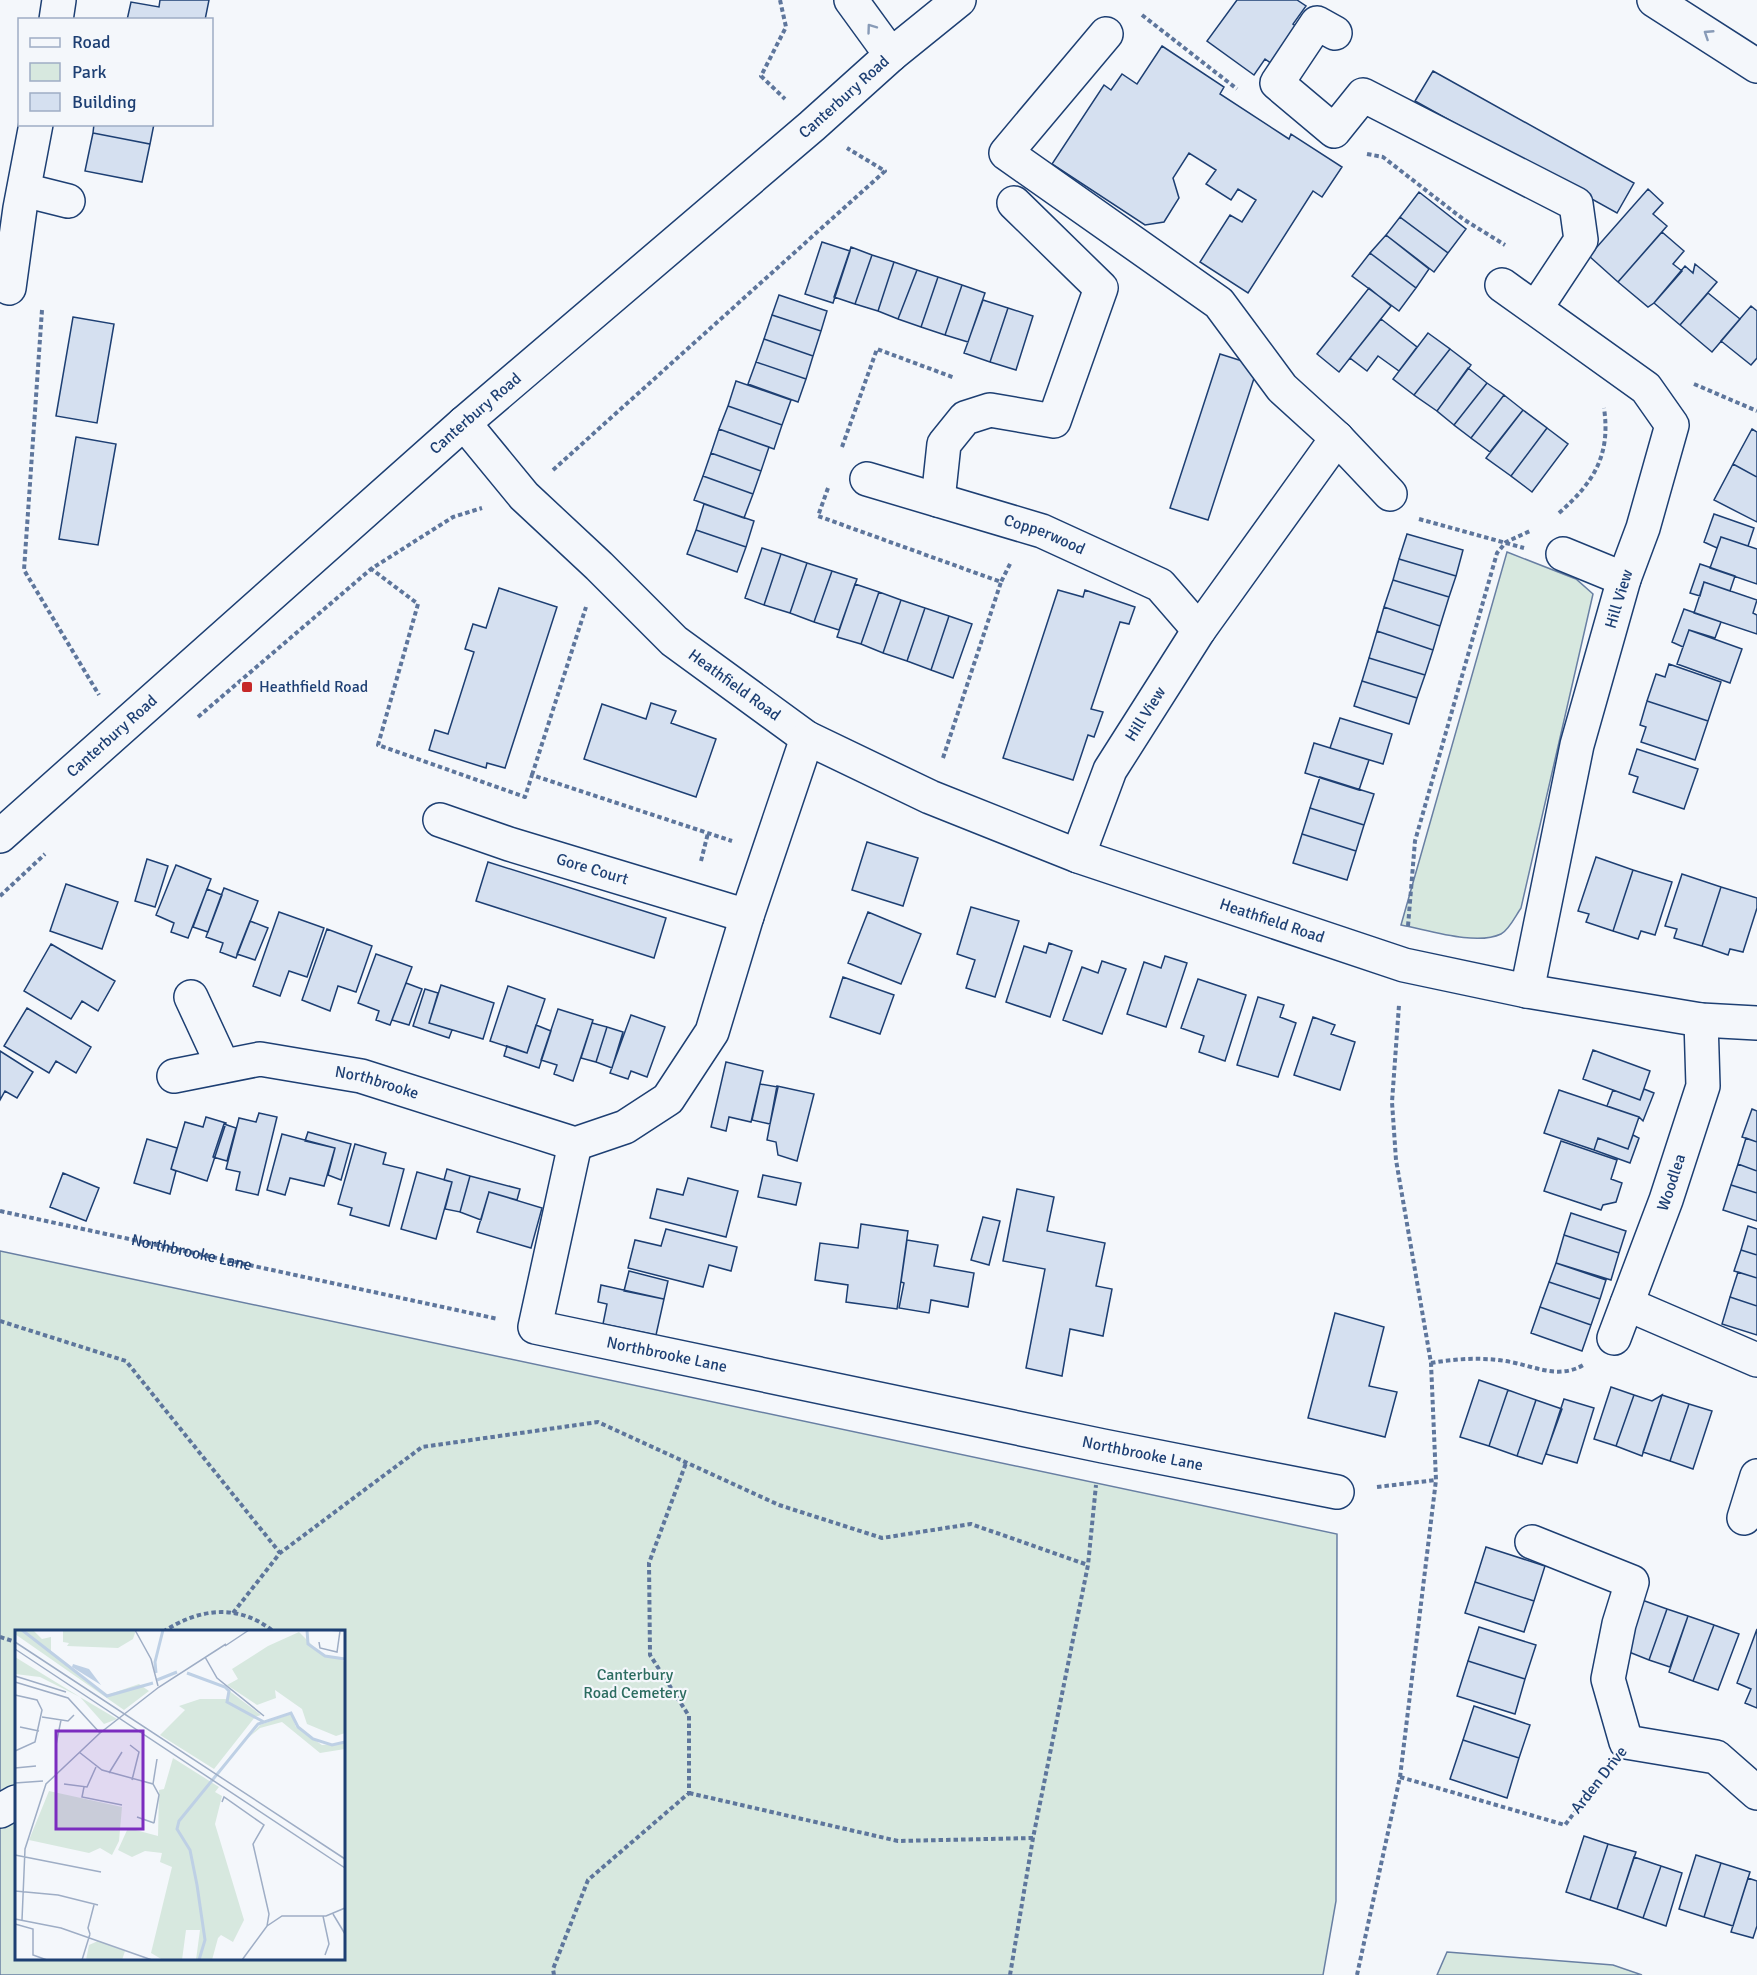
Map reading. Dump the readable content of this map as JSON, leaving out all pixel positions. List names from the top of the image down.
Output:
{
  "streets": {
    "main road": [
      "Canterbury Road",
      "Copperwood",
      "Hill View",
      "Heathfield Road",
      "Gore Court",
      "Northbrooke",
      "Woodlea",
      "Northbrooke Lane",
      "Arden Drive"
    ]
  },
  "crossings": [
    ["Canterbury Road", "Heathfield Road"],
    ["Copperwood", "Hill View"],
    ["Hill View", "Heathfield Road"],
    ["Heathfield Road", "Woodlea"]
  ],
  "parks": ["Canterbury Road Cemetery"],
  "places": {
    "transit": ["Heathfield Road"]
  },
  "legend": ["Road", "Park", "Building"]
}
